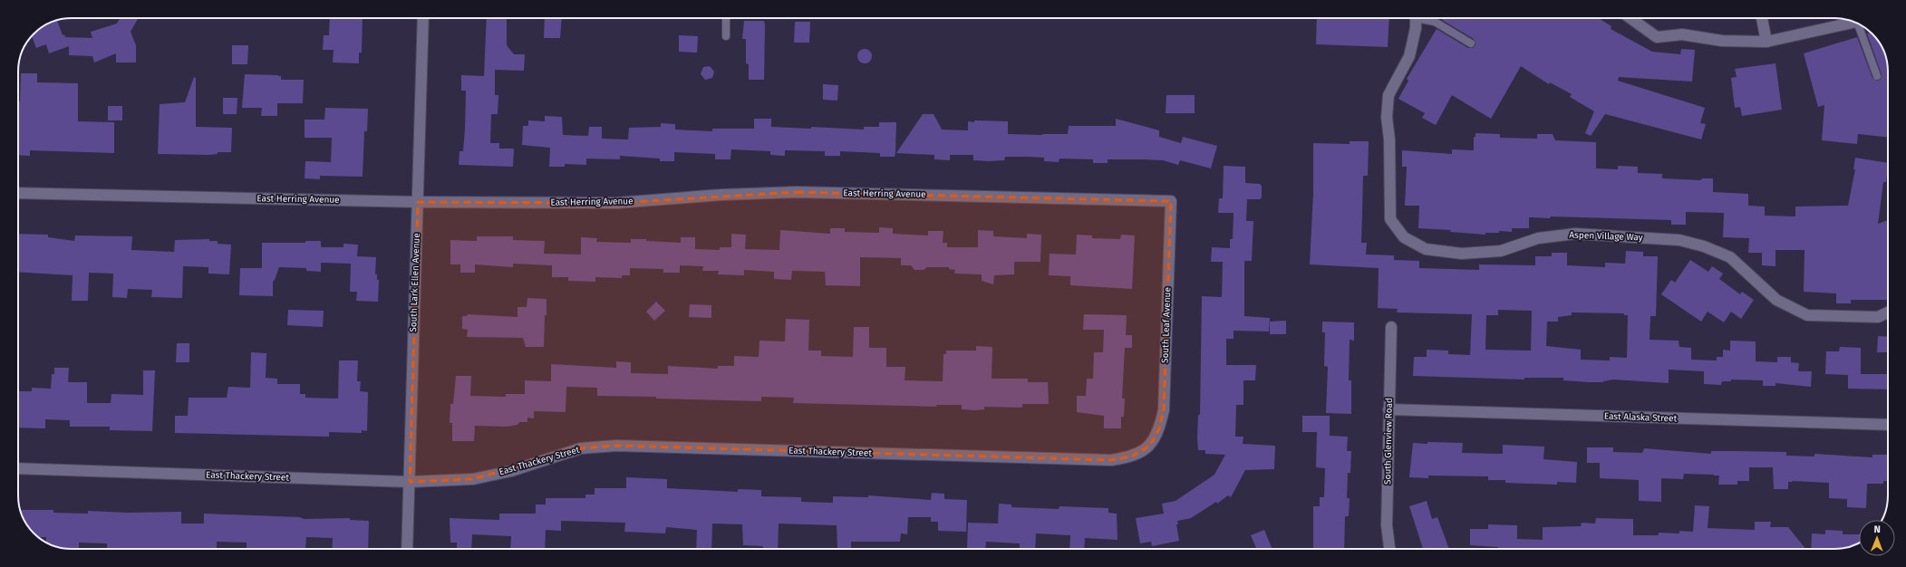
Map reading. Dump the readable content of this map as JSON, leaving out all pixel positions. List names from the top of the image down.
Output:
{
  "streets": {
    "street": [
      "East Herring Avenue",
      "Aspen Village Way",
      "South Lark Ellen Avenue",
      "South Leaf Avenue",
      "East Alaska Street",
      "South Glenview Road",
      "East Thackery Street"
    ]
  },
  "crossings": [
    ["East Herring Avenue", "South Lark Ellen Avenue"],
    ["East Herring Avenue", "South Leaf Avenue"],
    ["South Lark Ellen Avenue", "East Thackery Street"],
    ["South Leaf Avenue", "East Thackery Street"],
    ["East Alaska Street", "South Glenview Road"]
  ],
  "north": "top"
}
